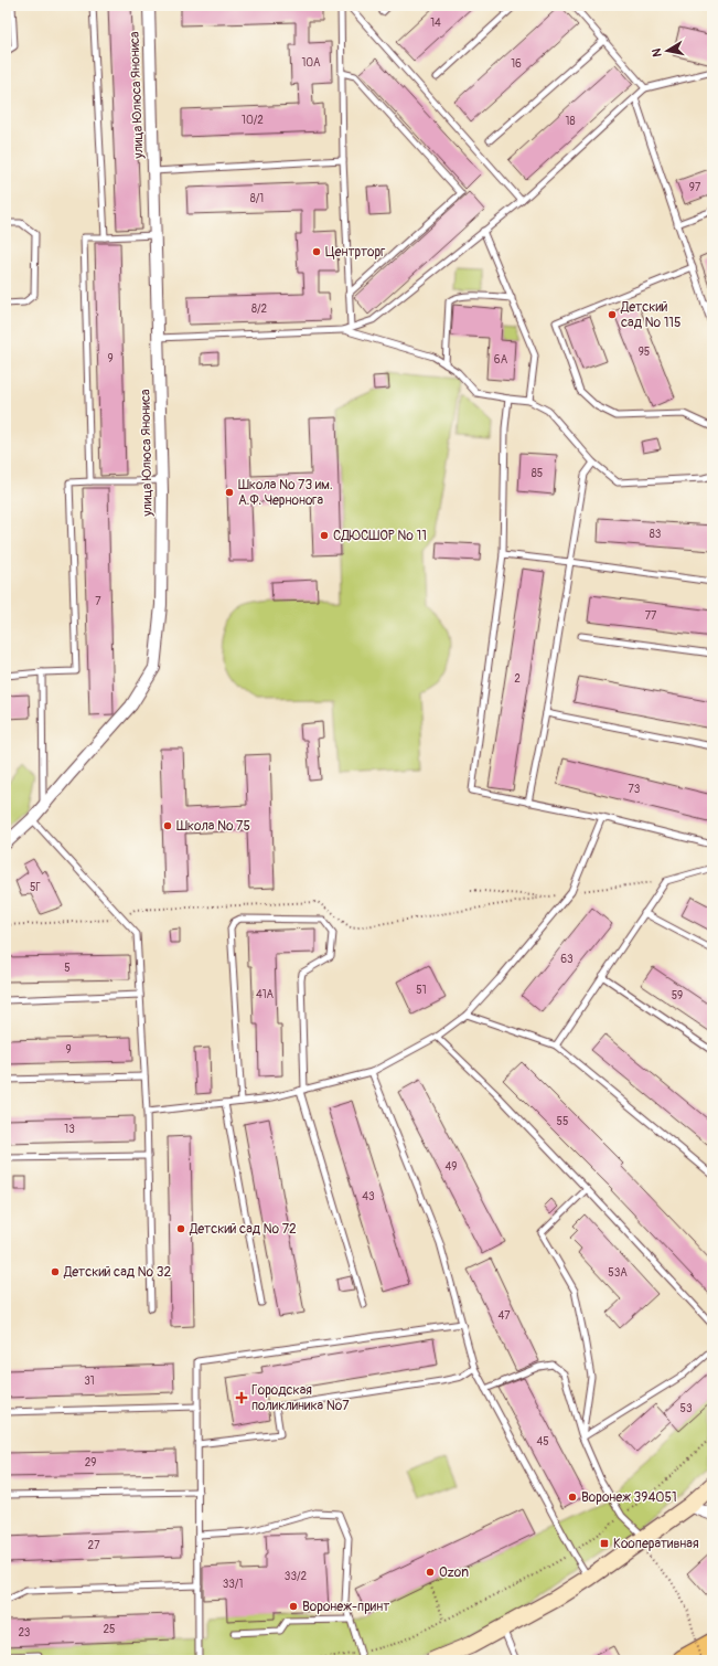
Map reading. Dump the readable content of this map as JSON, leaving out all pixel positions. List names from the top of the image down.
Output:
{
  "streets": {
    "street": ["улица Юлюса Янониса"]
  },
  "places": {
    "other": [
      "Центрторг",
      "Детский сад № 115",
      "Школа № 73 им. А.Ф. Чернонога",
      "СДЮСШОР № 11",
      "Школа № 75",
      "Детский сад № 72",
      "Детский сад № 32",
      "Воронеж 394051",
      "Ozon",
      "Воронеж-принт"
    ],
    "health": ["Городская поликлиника №7"],
    "transit": ["Кооперативная"]
  },
  "house_numbers": [
    "14",
    "10А",
    "16",
    "10/2",
    "18",
    "97",
    "8/1",
    "8/2",
    "95",
    "9",
    "6А",
    "85",
    "83",
    "7",
    "77",
    "2",
    "73",
    "5Г",
    "63",
    "5",
    "51",
    "41А",
    "59",
    "9",
    "55",
    "13",
    "49",
    "43",
    "53А",
    "47",
    "31",
    "53",
    "45",
    "29",
    "27",
    "33/2",
    "33/1",
    "25",
    "23"
  ],
  "north": "left"
}
